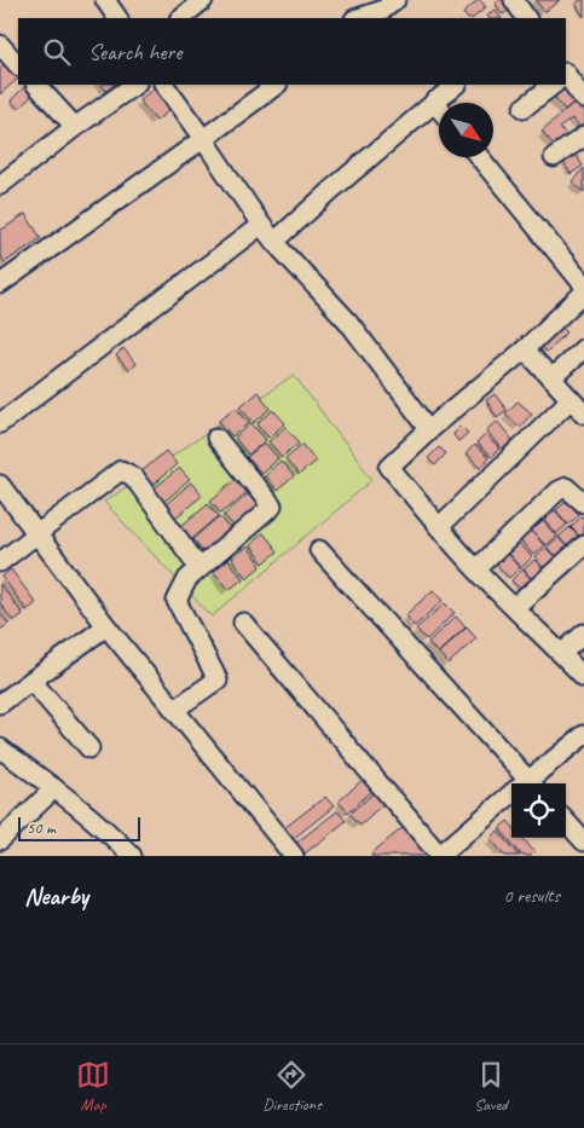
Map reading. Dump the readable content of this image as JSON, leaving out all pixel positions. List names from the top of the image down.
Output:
{
  "scale_bar": "50 m",
  "north": "bottom right",
  "page": {
    "search": "Search here",
    "scale": "50 m",
    "heading": ["Nearby", "0 results"],
    "nav": ["Map", "Directions", "Saved"]
  }
}
